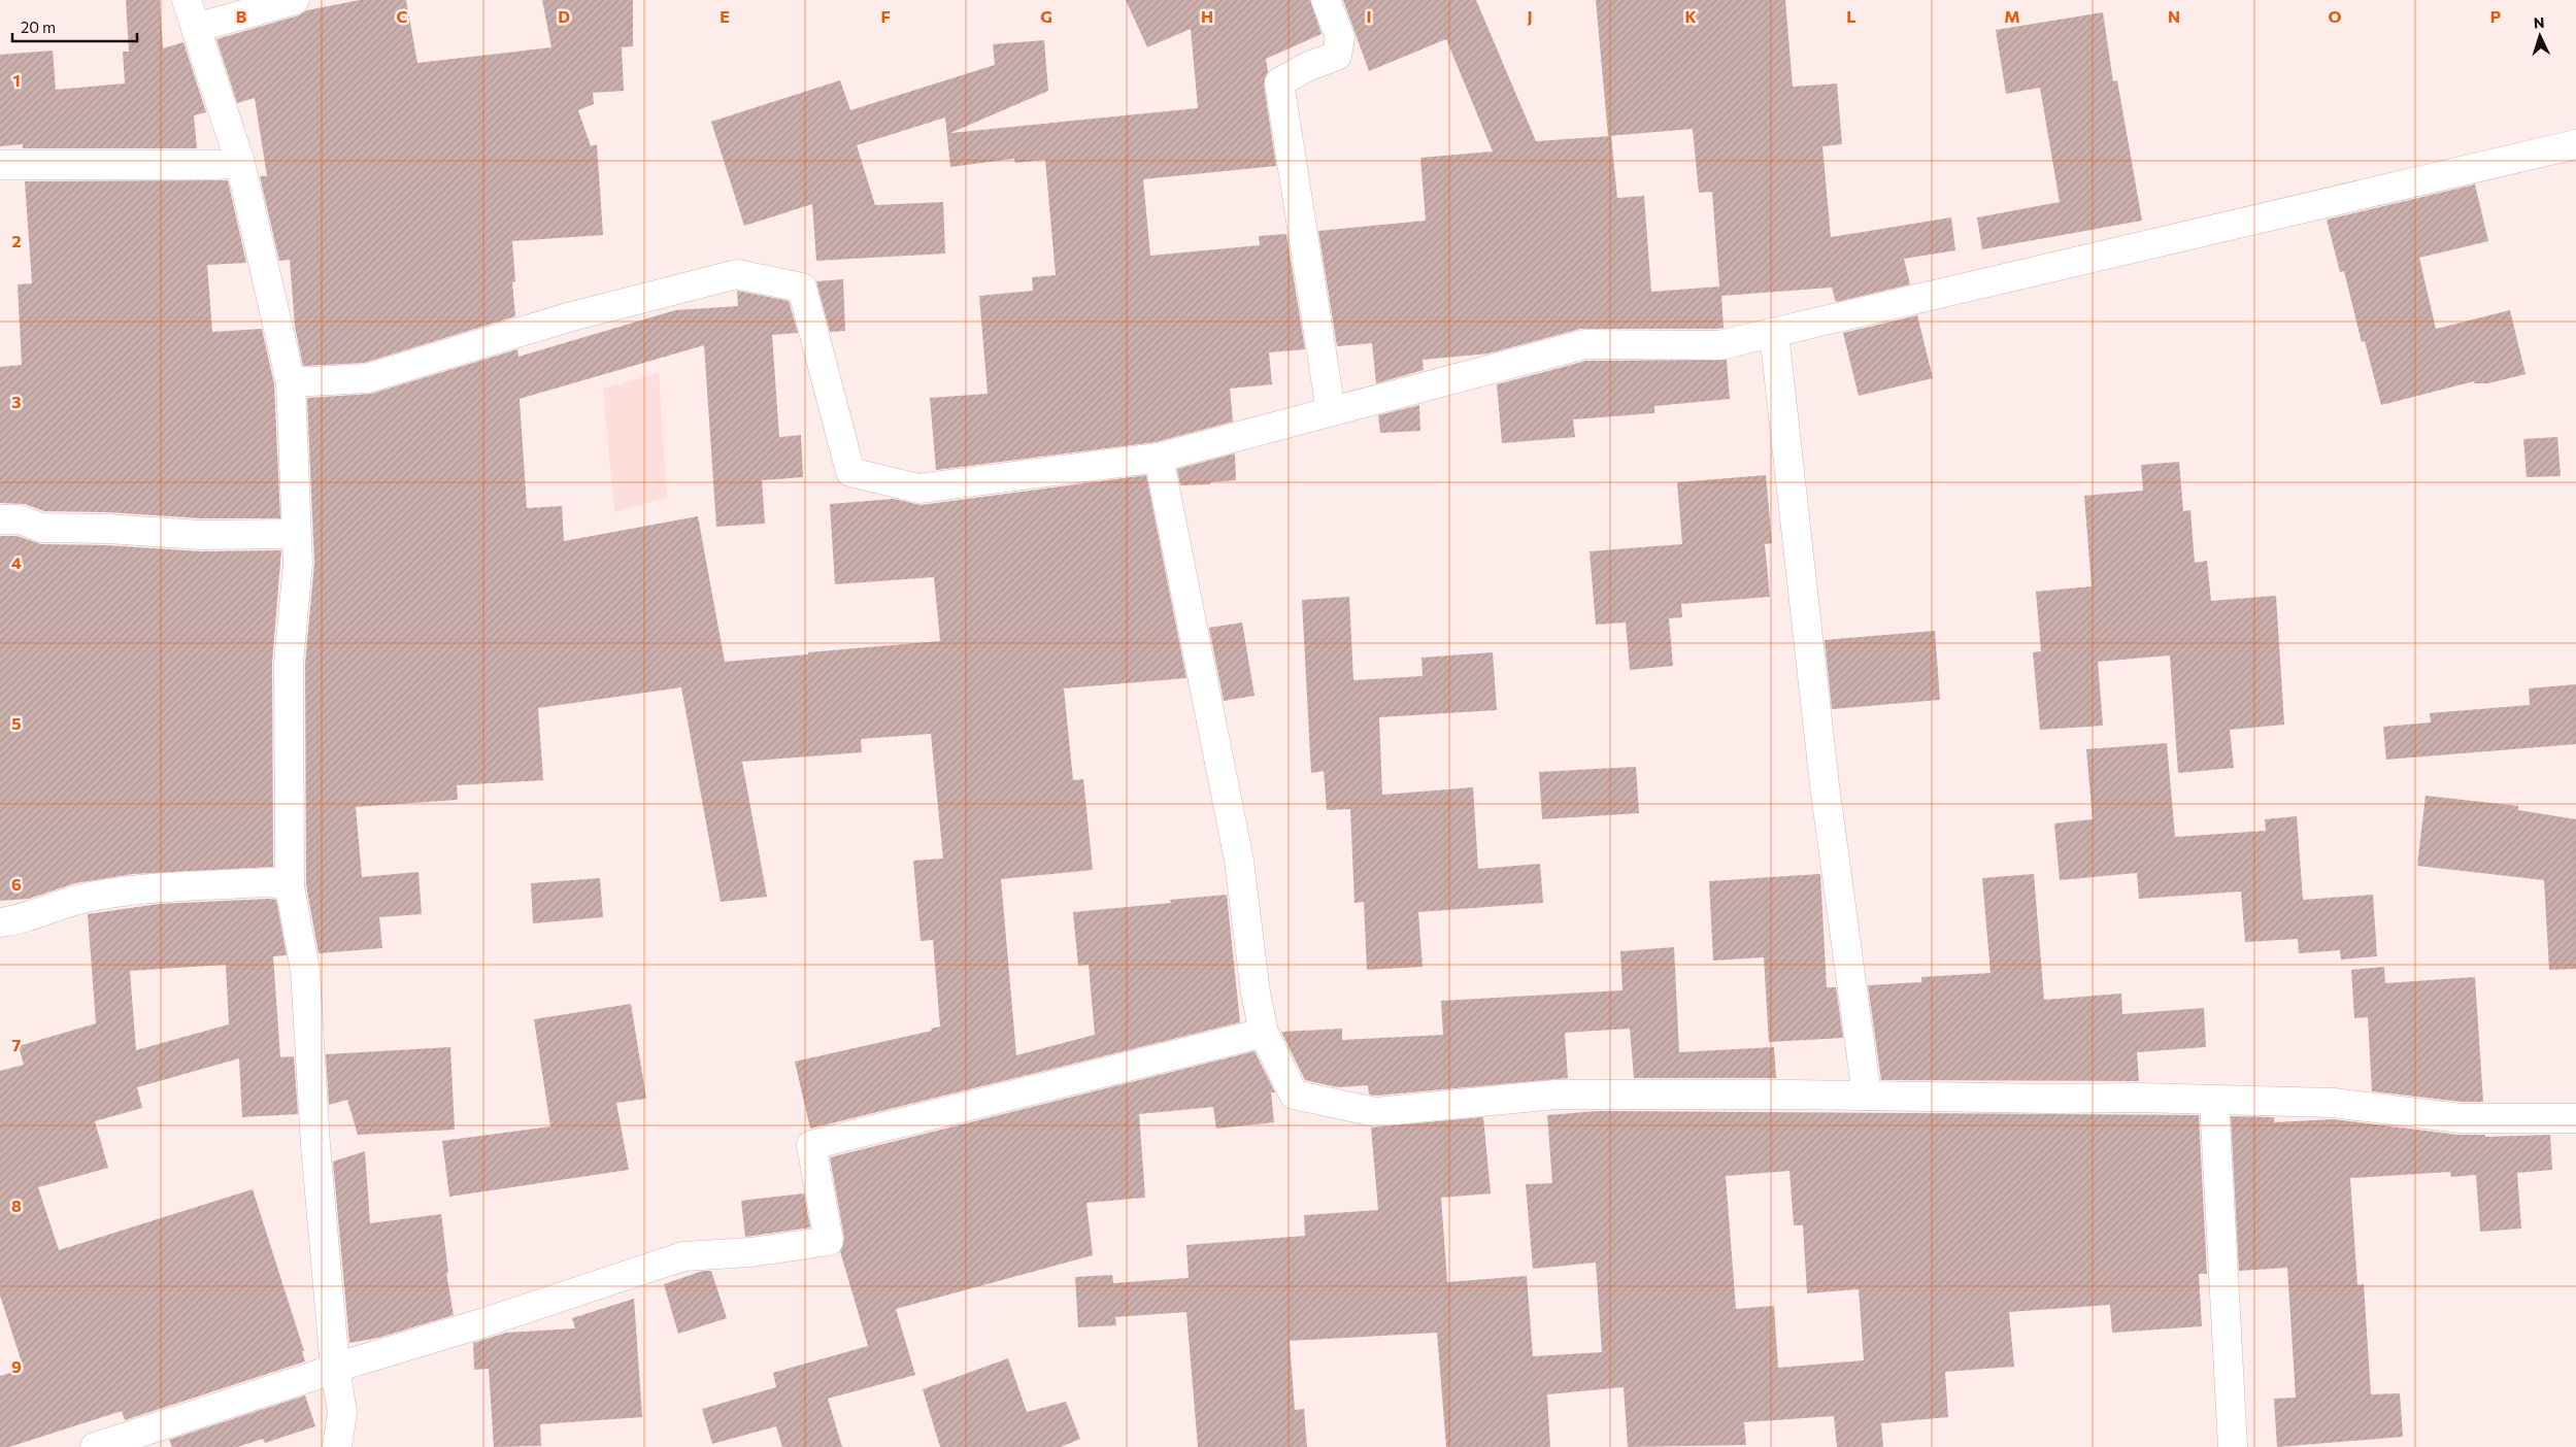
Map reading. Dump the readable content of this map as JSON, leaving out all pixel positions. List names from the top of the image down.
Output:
{
  "scale_bar": "20 m",
  "north": "top",
  "grid": {
    "columns": [
      "B",
      "C",
      "D",
      "E",
      "F",
      "G",
      "H",
      "I",
      "J",
      "K",
      "L",
      "M",
      "N",
      "O",
      "P"
    ],
    "rows": [
      "1",
      "2",
      "3",
      "4",
      "5",
      "6",
      "7",
      "8",
      "9"
    ]
  }
}
